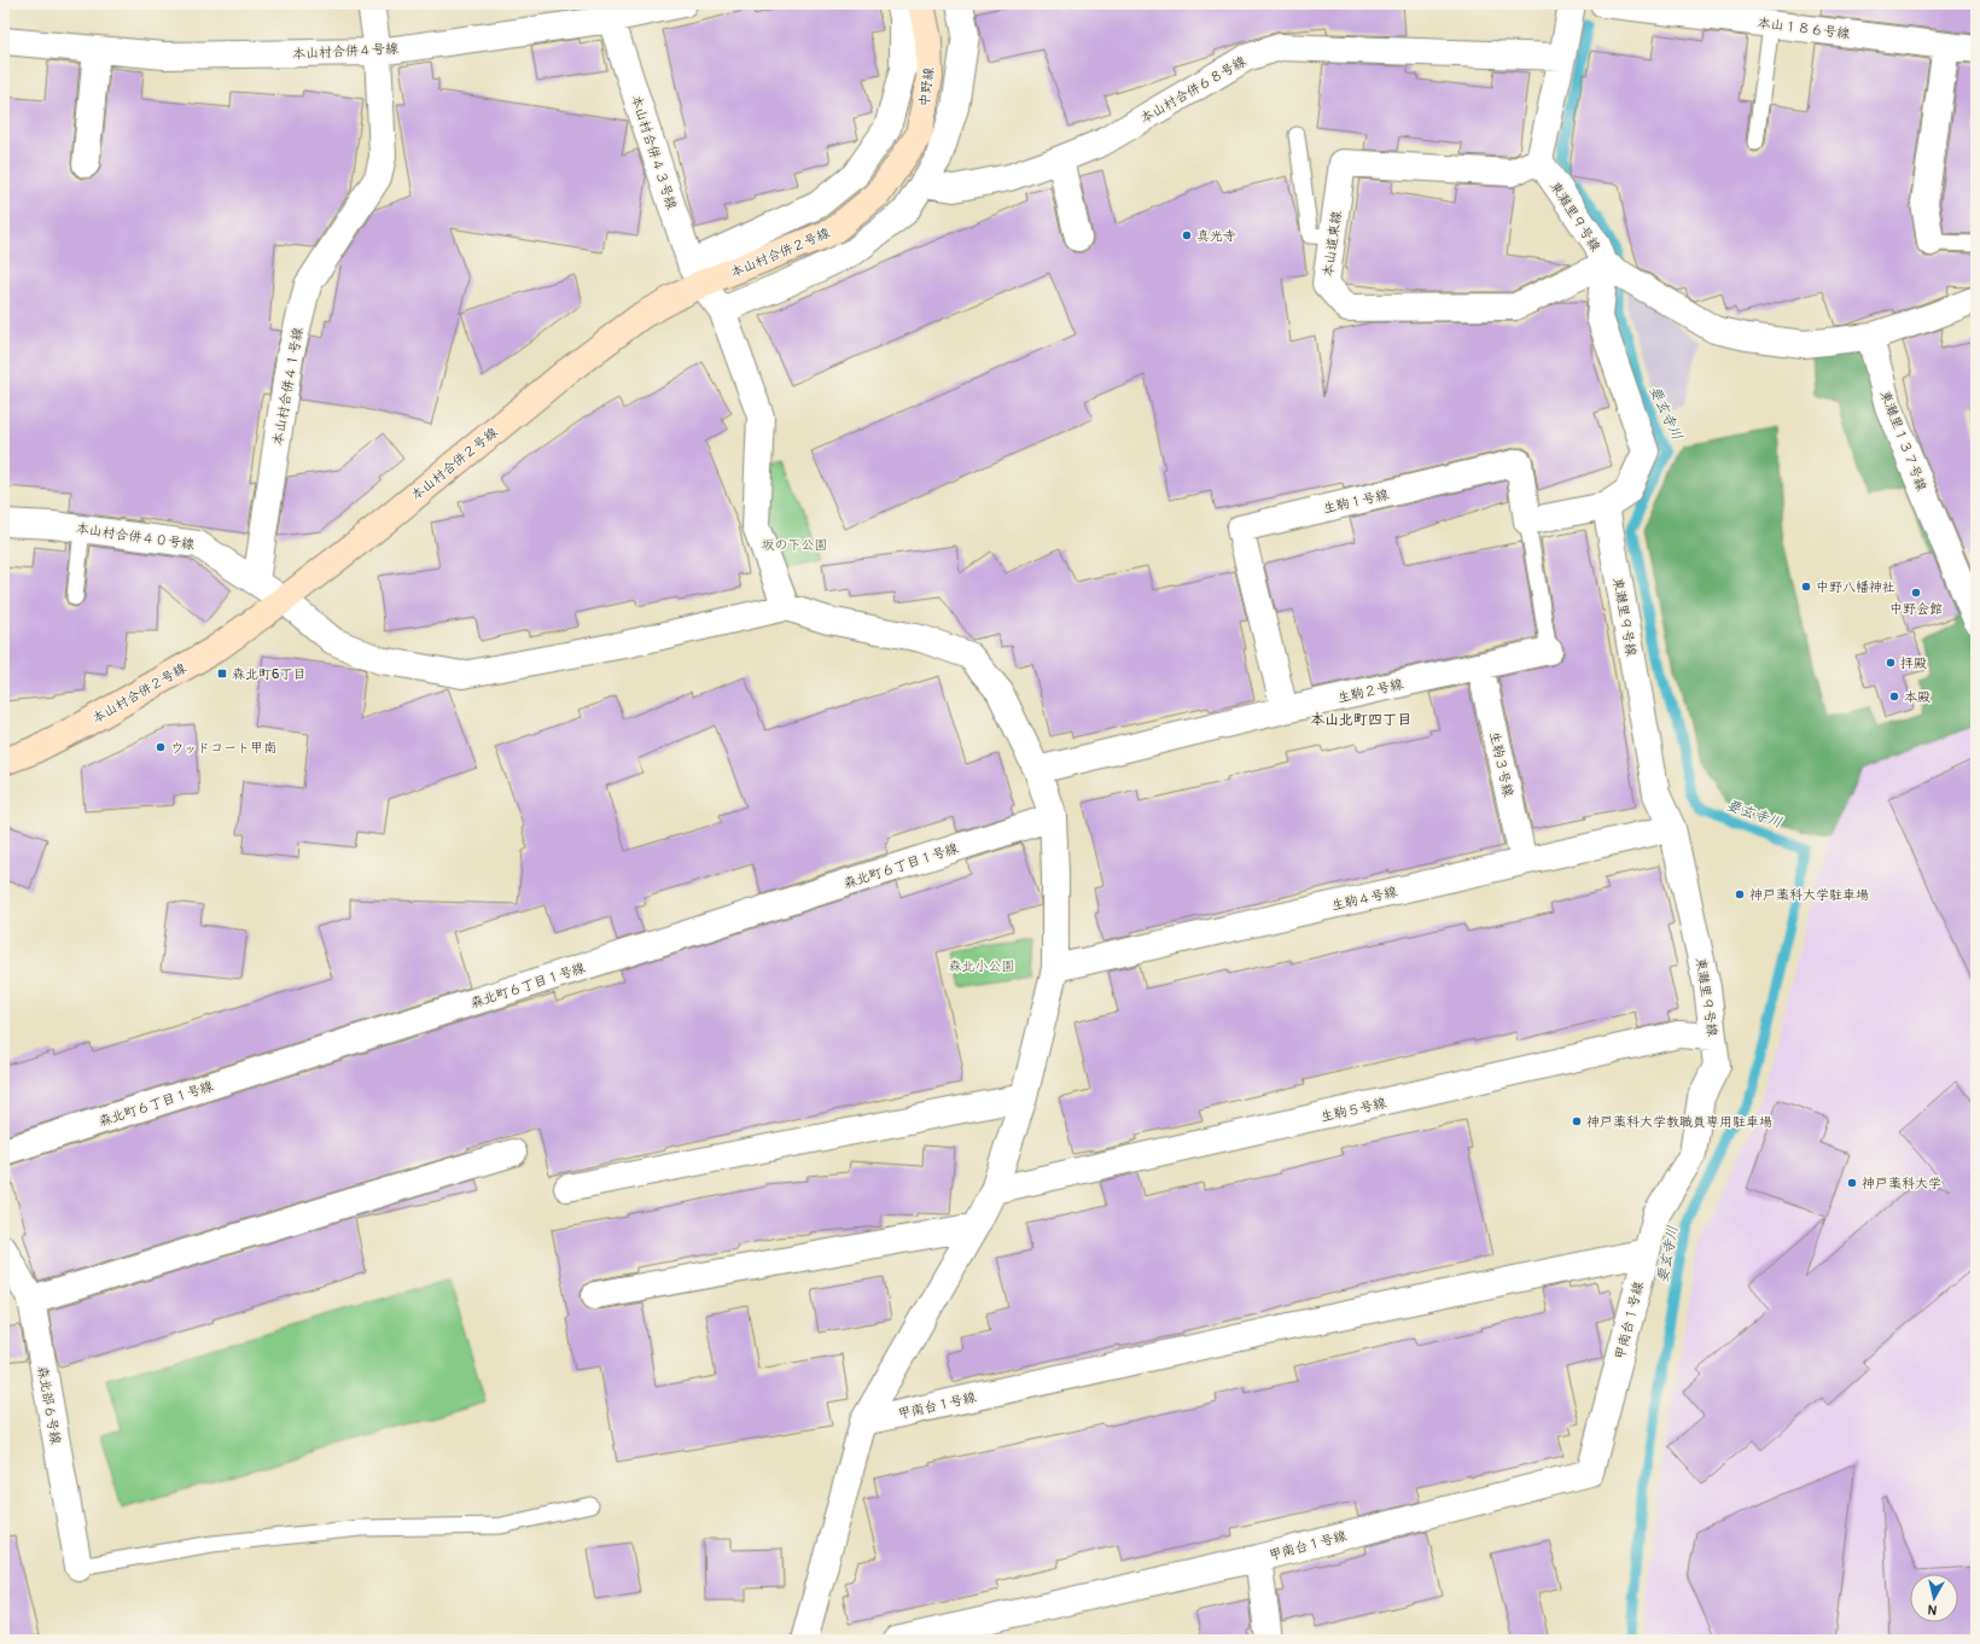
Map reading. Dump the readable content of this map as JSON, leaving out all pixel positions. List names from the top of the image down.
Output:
{
  "streets": {
    "street": [
      "本山１８６号線",
      "本山村合併４号線",
      "中野線",
      "本山村合併６８号線",
      "本山村合併４３号線",
      "東灘里９号線",
      "本山道東線",
      "本山村合併２号線",
      "本山村合併４１号線",
      "東灘里１３７号線",
      "生駒１号線",
      "本山村合併４０号線",
      "生駒２号線",
      "生駒３号線",
      "森北町６丁目１号線",
      "生駒４号線",
      "生駒５号線",
      "甲南台１号線",
      "森北部６号線"
    ]
  },
  "crossings": [
    ["本山村合併４号線", "本山村合併４３号線"],
    ["本山村合併４号線", "本山村合併４１号線"],
    ["中野線", "本山村合併２号線"],
    ["本山村合併４３号線", "本山村合併２号線"],
    ["東灘里９号線", "本山道東線"],
    ["東灘里９号線", "生駒４号線"],
    ["東灘里９号線", "生駒５号線"],
    ["東灘里９号線", "甲南台１号線"],
    ["本山村合併４１号線", "本山村合併４０号線"],
    ["生駒１号線", "生駒２号線"],
    ["生駒２号線", "生駒３号線"],
    ["生駒３号線", "生駒４号線"]
  ],
  "districts": ["本山北町四丁目"],
  "water": ["要玄寺川"],
  "parks": ["坂の下公園", "森北小公園"],
  "places": {
    "other": [
      "真光寺",
      "中野八幡神社",
      "中野会館",
      "拝殿",
      "本殿",
      "ウッドコート甲南",
      "神戸薬科大学駐車場",
      "神戸薬科大学教職員専用駐車場",
      "神戸薬科大学"
    ],
    "transit": ["森北町6丁目"]
  },
  "north": "bottom"
}
